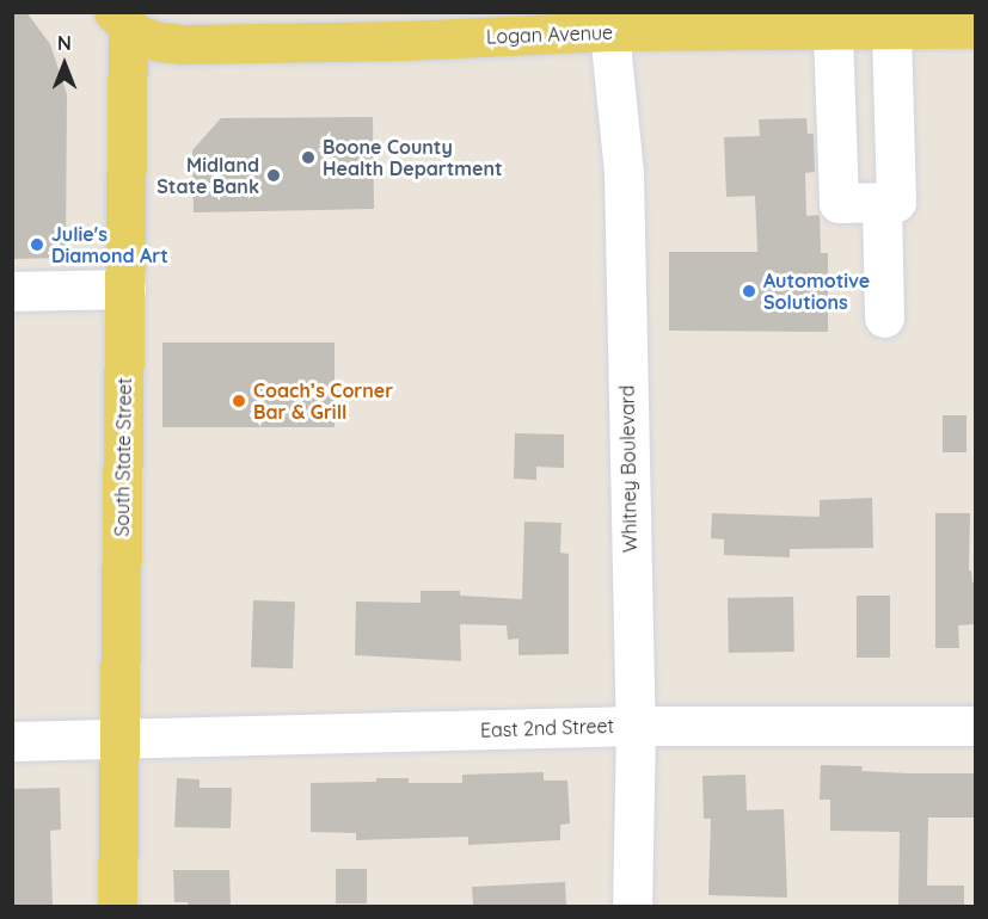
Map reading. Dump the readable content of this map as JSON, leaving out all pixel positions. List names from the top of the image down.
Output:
{
  "streets": {
    "main road": ["Logan Avenue", "South State Street"],
    "street": ["Whitney Boulevard", "East 2nd Street"]
  },
  "crossings": [
    ["Logan Avenue", "South State Street"],
    ["Logan Avenue", "Whitney Boulevard"],
    ["South State Street", "East 2nd Street"],
    ["Whitney Boulevard", "East 2nd Street"]
  ],
  "places": [
    "Boone County Health Department",
    "Midland State Bank",
    "Julie's Diamond Art",
    "Automotive Solutions",
    "Coach’s Corner Bar & Grill"
  ],
  "north": "top"
}
